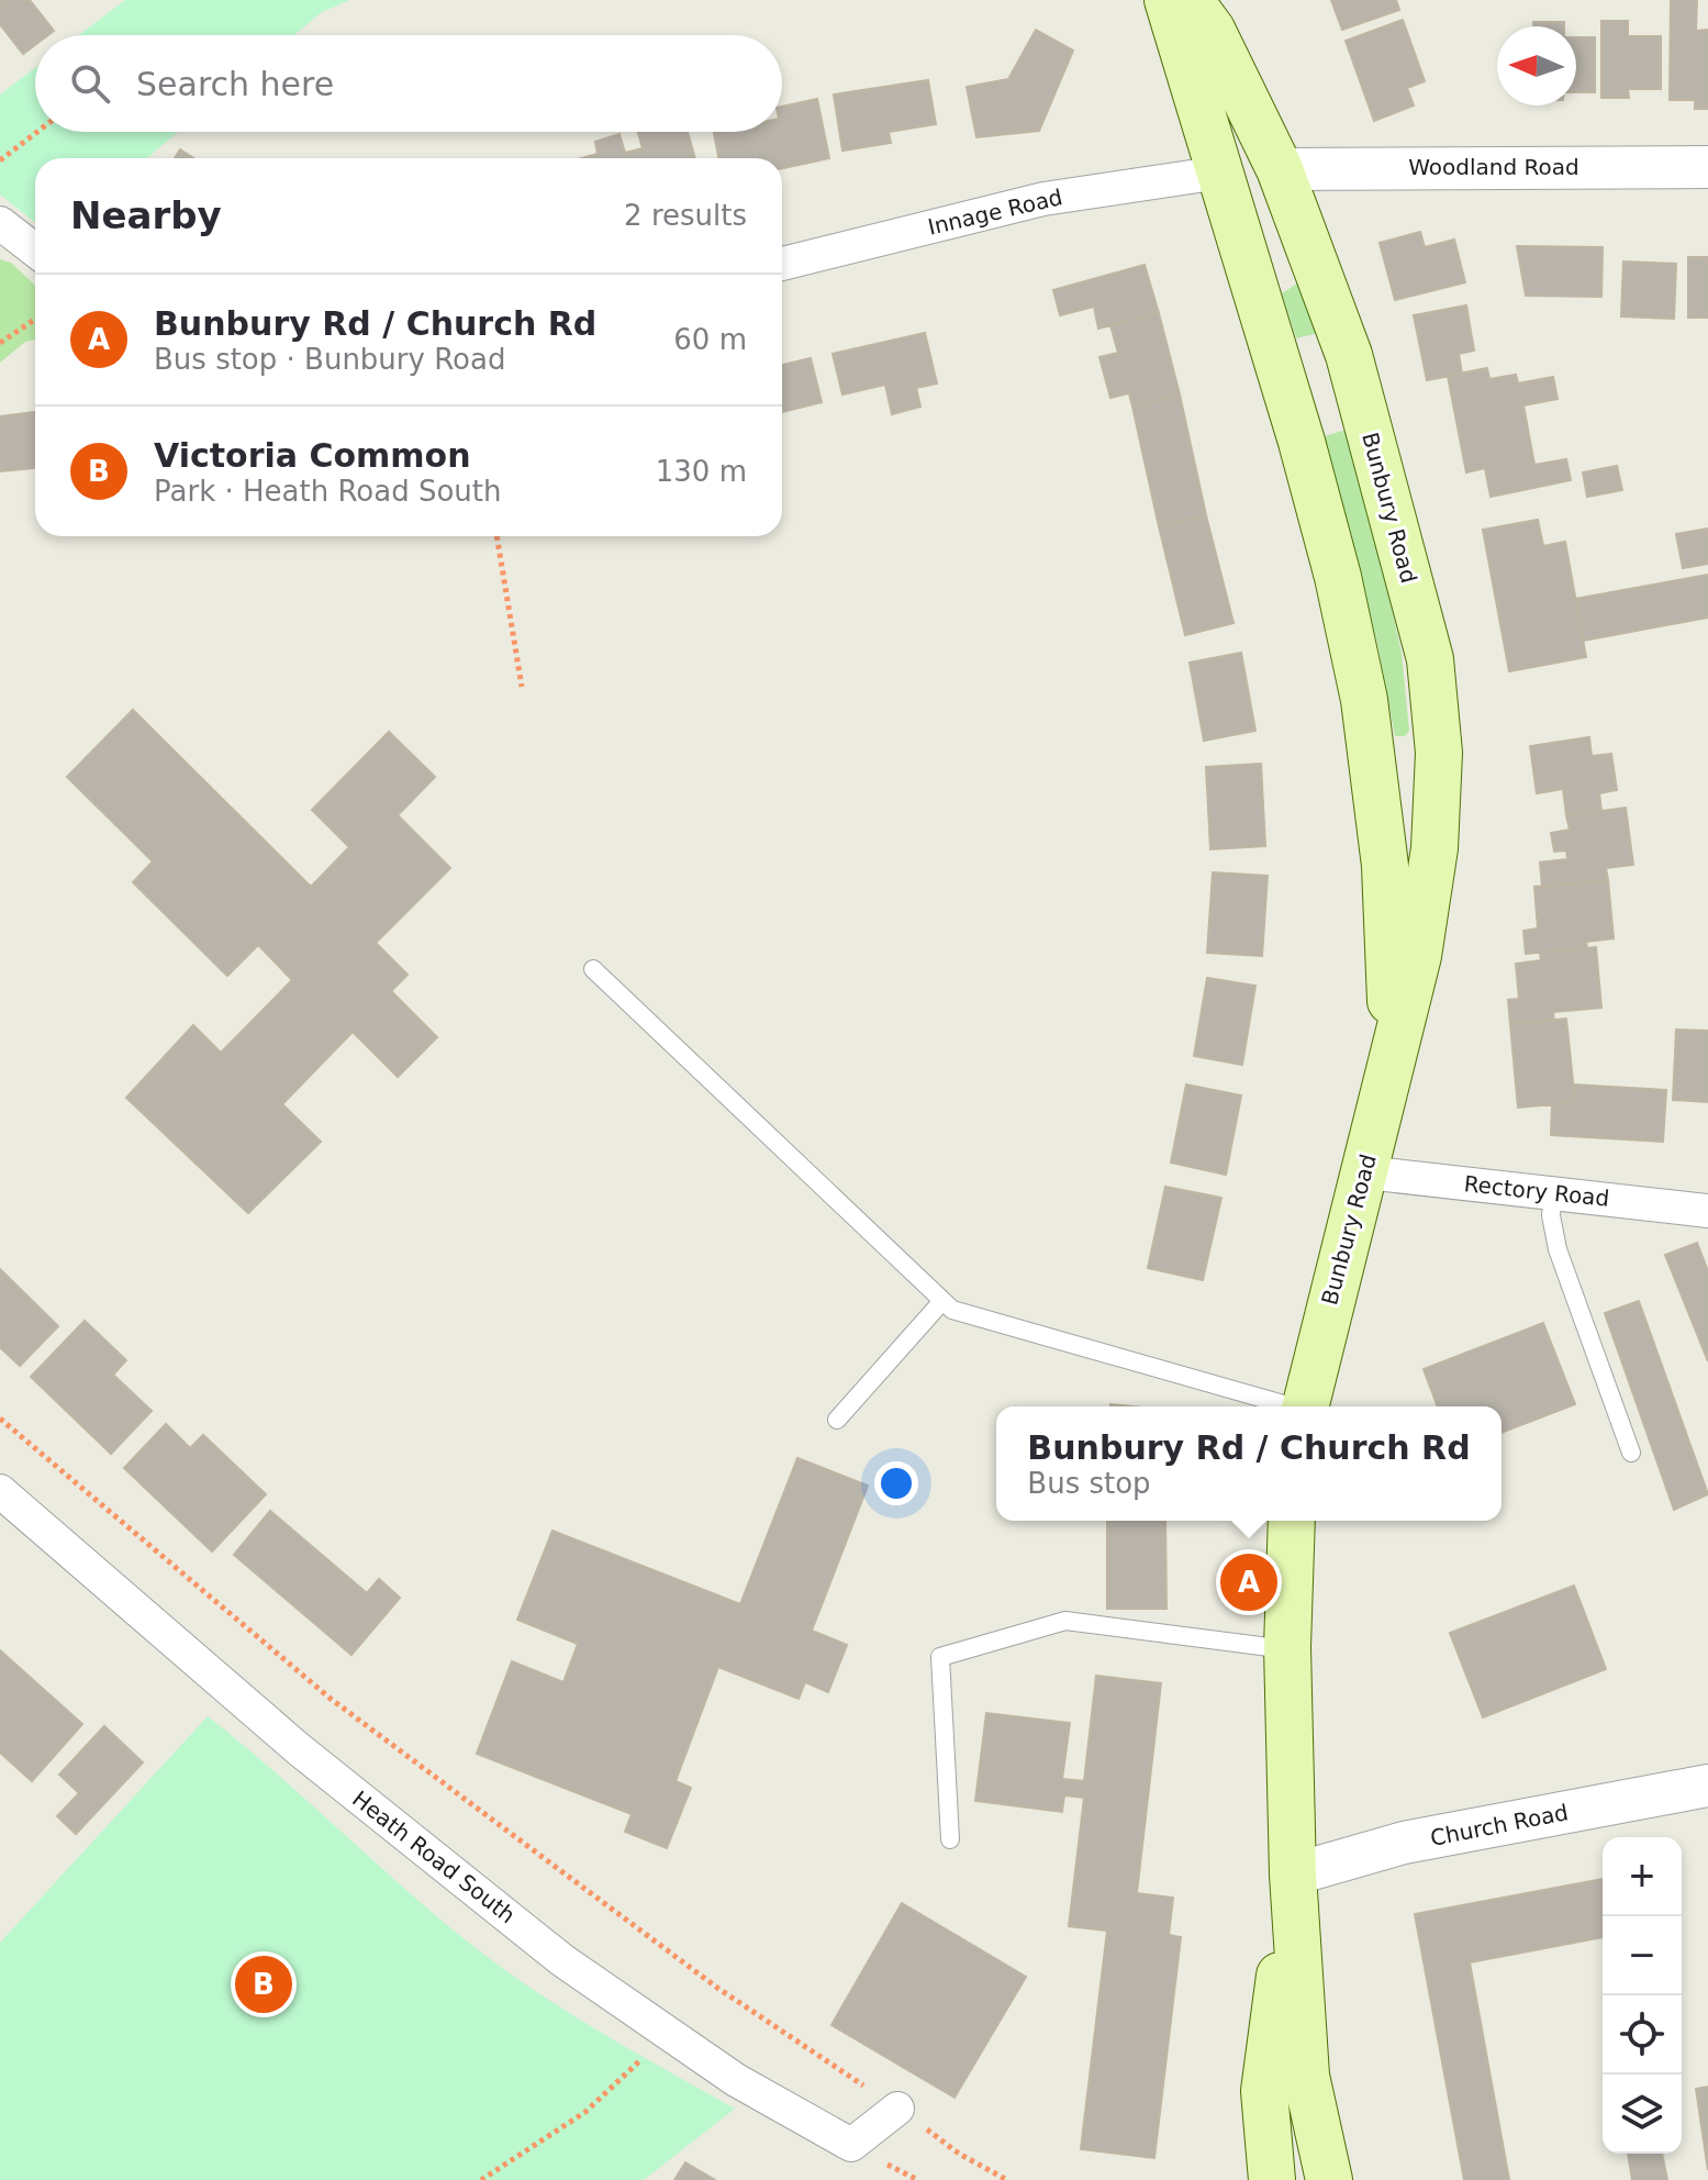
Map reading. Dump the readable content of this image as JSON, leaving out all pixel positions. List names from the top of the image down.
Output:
{
  "streets": {
    "main road": ["Bunbury Road"],
    "street": [
      "Woodland Road",
      "Innage Road",
      "Rectory Road",
      "Church Road",
      "Heath Road South"
    ]
  },
  "crossings": [
    ["Woodland Road", "Bunbury Road"],
    ["Innage Road", "Bunbury Road"],
    ["Bunbury Road", "Rectory Road"]
  ],
  "north": "left",
  "page": {
    "search": "Search here",
    "heading": ["Nearby", "2 results"],
    "list": [
      {
        "mark": "A",
        "name": "Bunbury Rd / Church Rd",
        "note": "Bus stop · Bunbury Road",
        "value": "60 m"
      },
      {
        "mark": "B",
        "name": "Victoria Common",
        "note": "Park · Heath Road South",
        "value": "130 m"
      }
    ],
    "popup": ["Bunbury Rd / Church Rd", "Bus stop"],
    "pins": ["A", "B"],
    "map_buttons": ["+", "−"]
  }
}
